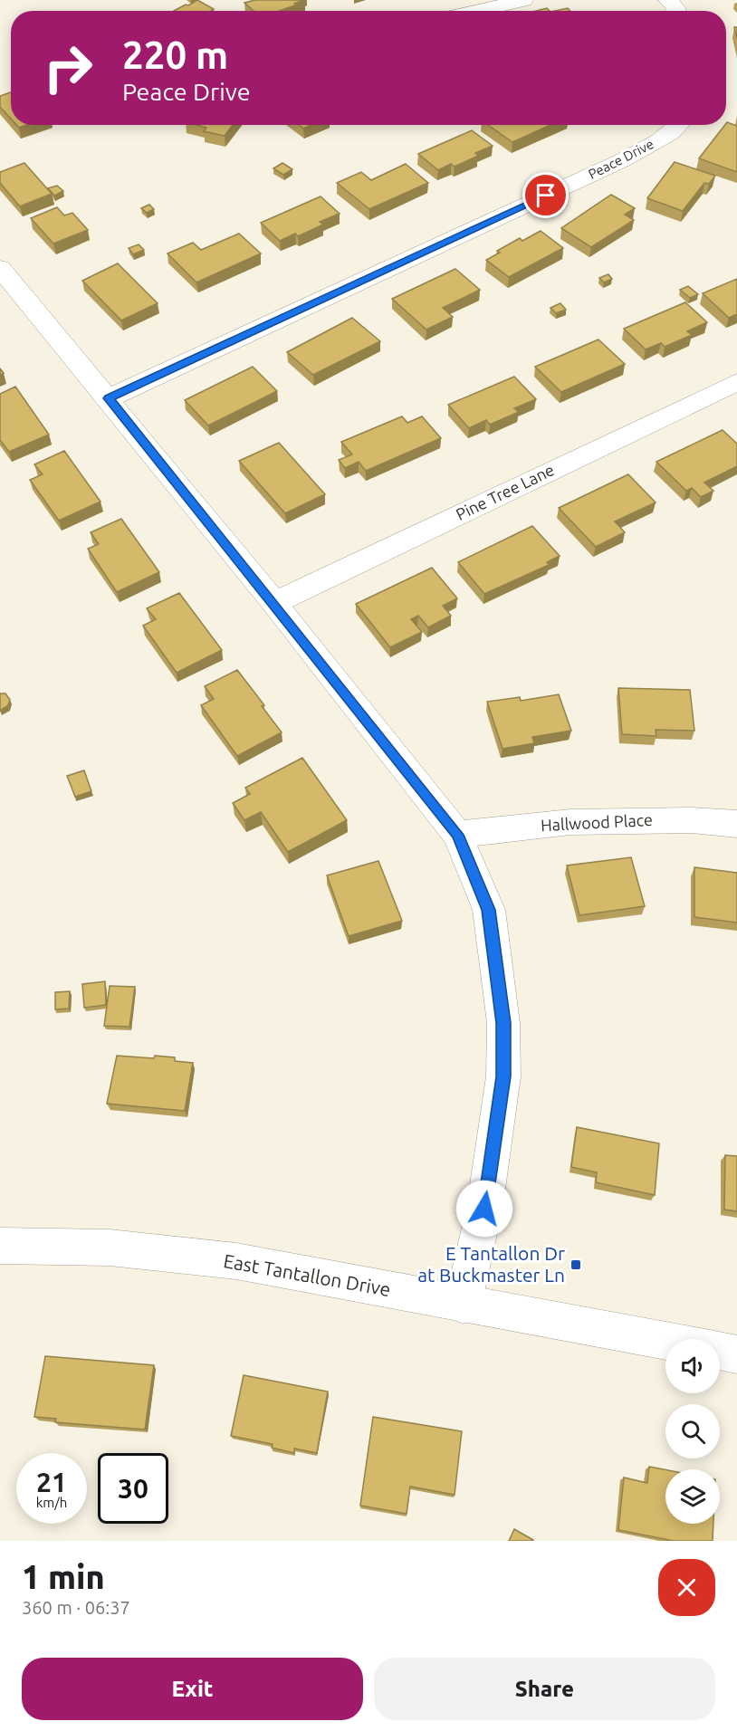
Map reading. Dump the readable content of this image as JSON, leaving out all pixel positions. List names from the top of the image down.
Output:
{
  "streets": {
    "street": [
      "Peace Drive",
      "Pine Tree Lane",
      "Hallwood Place",
      "East Tantallon Drive"
    ]
  },
  "places": {
    "transit": ["E Tantallon Dr at Buckmaster Ln"]
  },
  "page": {
    "turn": ["220 m", "Peace Drive"],
    "speed": "21 km/h",
    "limit": "30",
    "heading": ["1 min", "360 m · 06:37"],
    "buttons": ["Exit", "Share"]
  }
}
